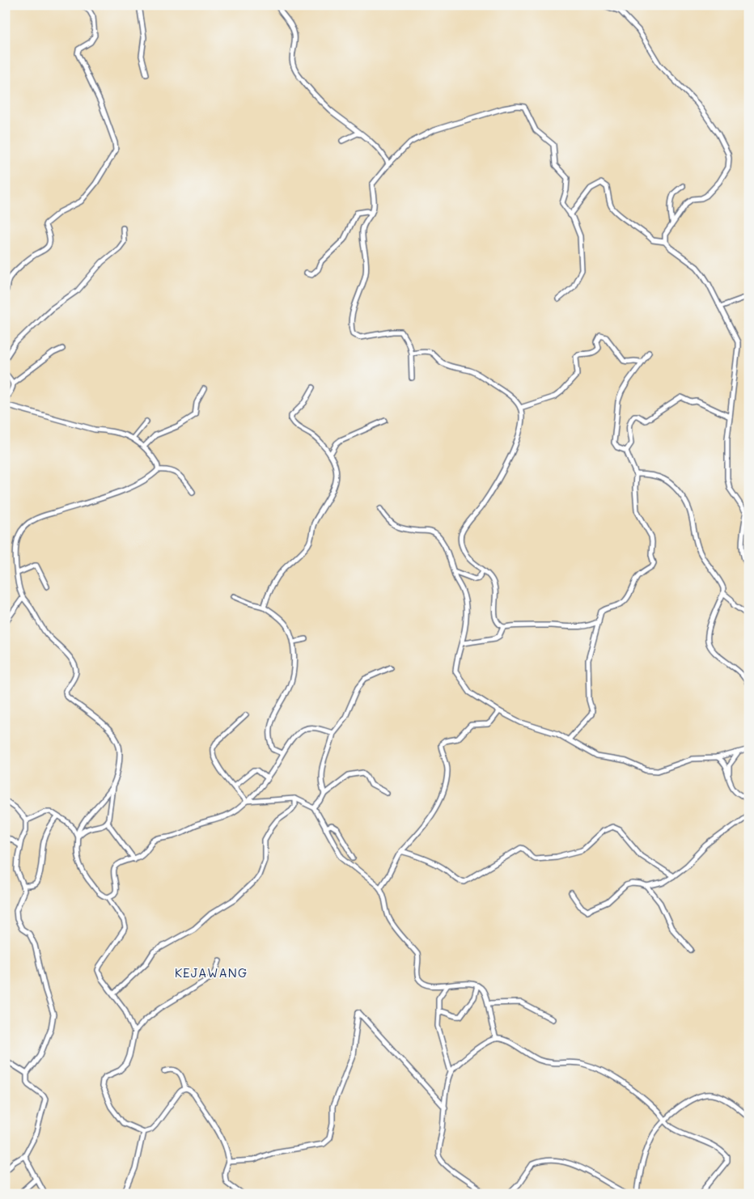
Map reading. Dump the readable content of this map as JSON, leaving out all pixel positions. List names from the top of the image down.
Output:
{
  "districts": ["KEJAWANG"]
}
